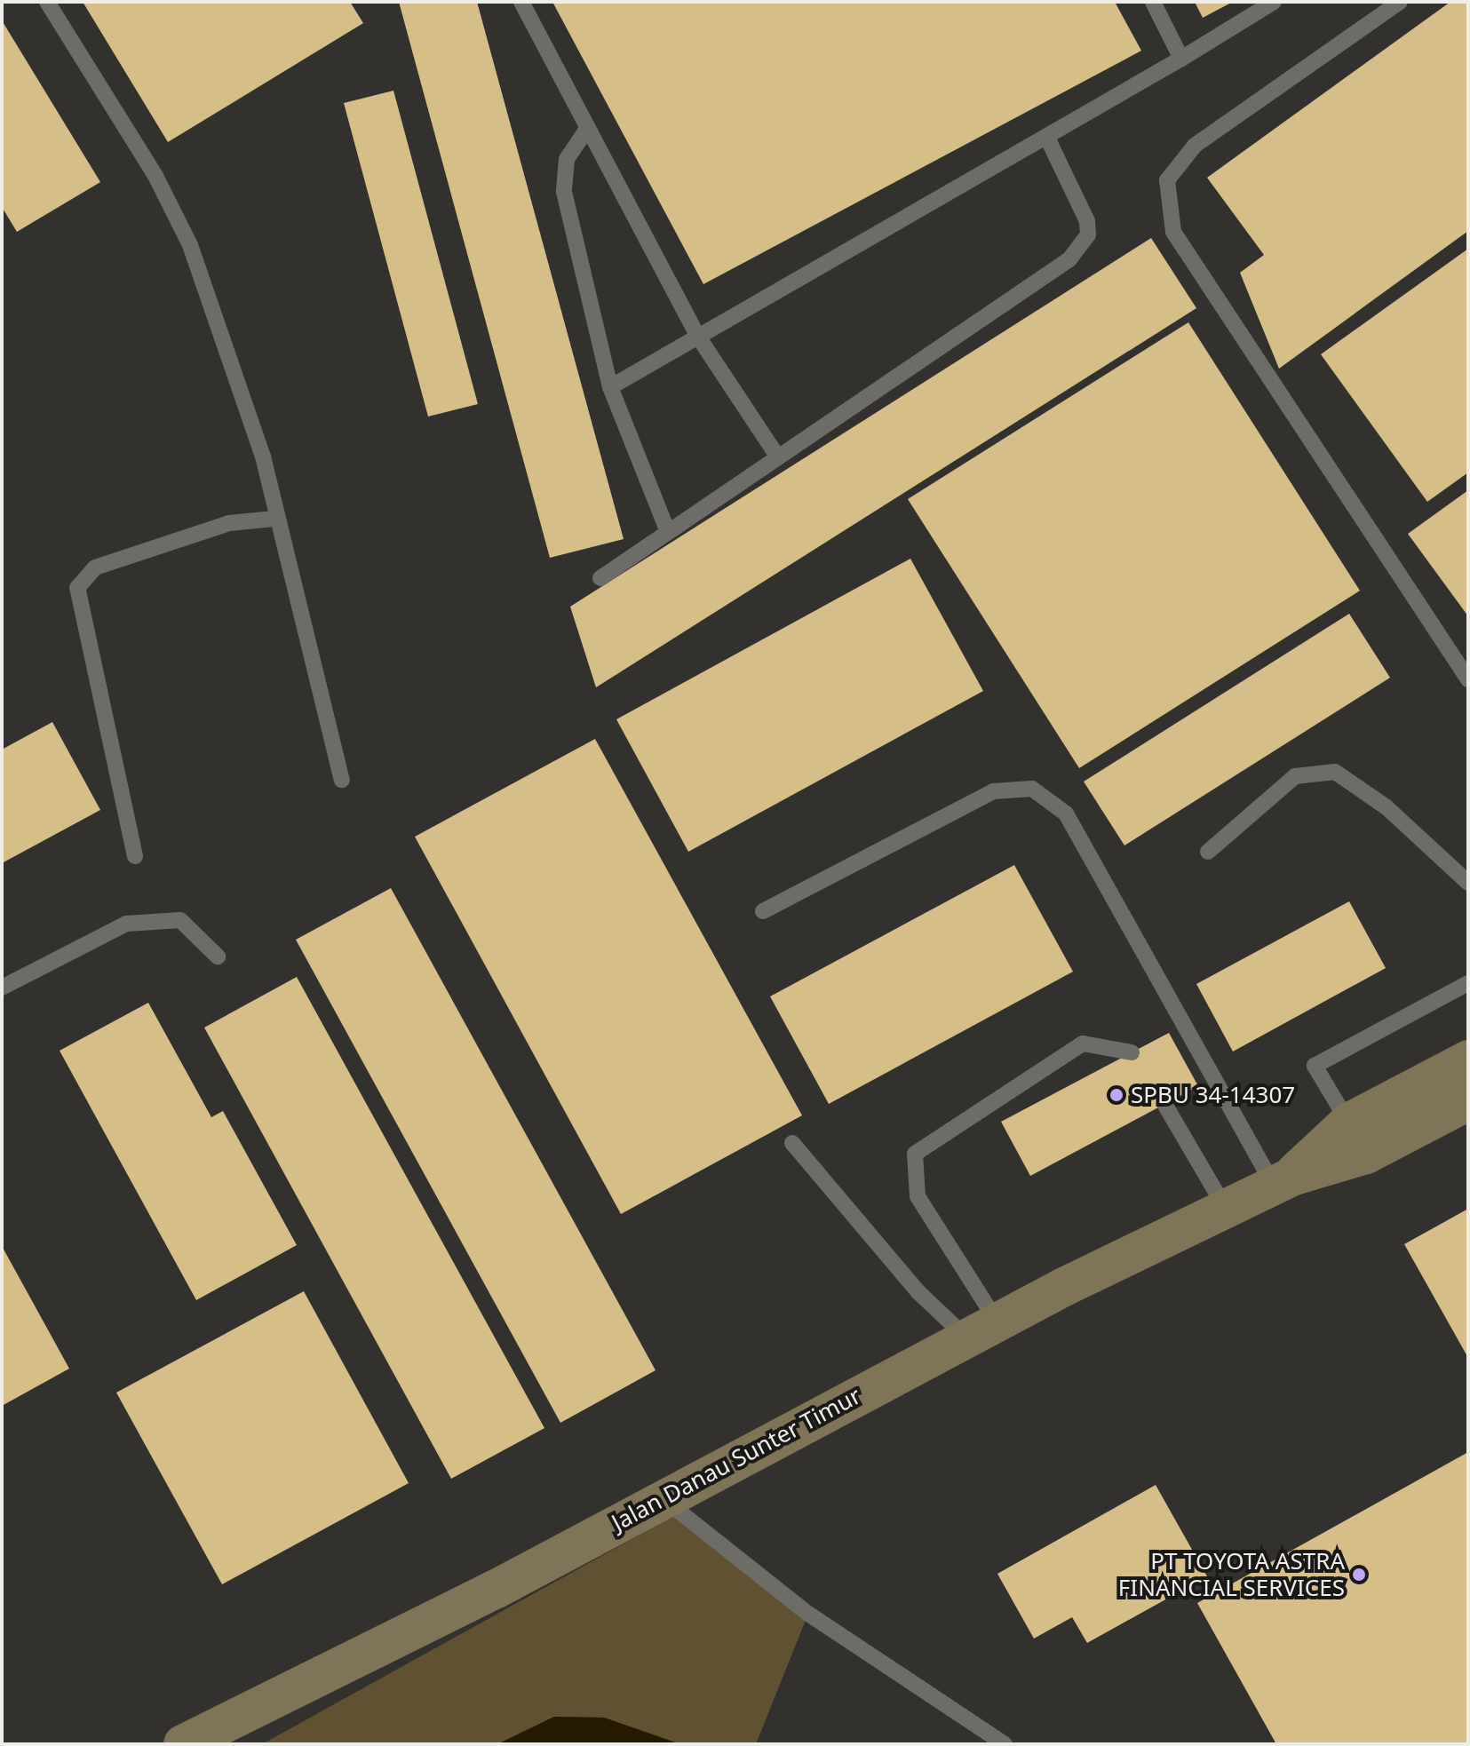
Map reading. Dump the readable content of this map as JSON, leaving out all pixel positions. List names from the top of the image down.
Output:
{
  "streets": {
    "main road": ["Jalan Danau Sunter Timur"]
  },
  "places": ["SPBU 34-14307", "PT TOYOTA ASTRA FINANCIAL SERVICES"]
}
